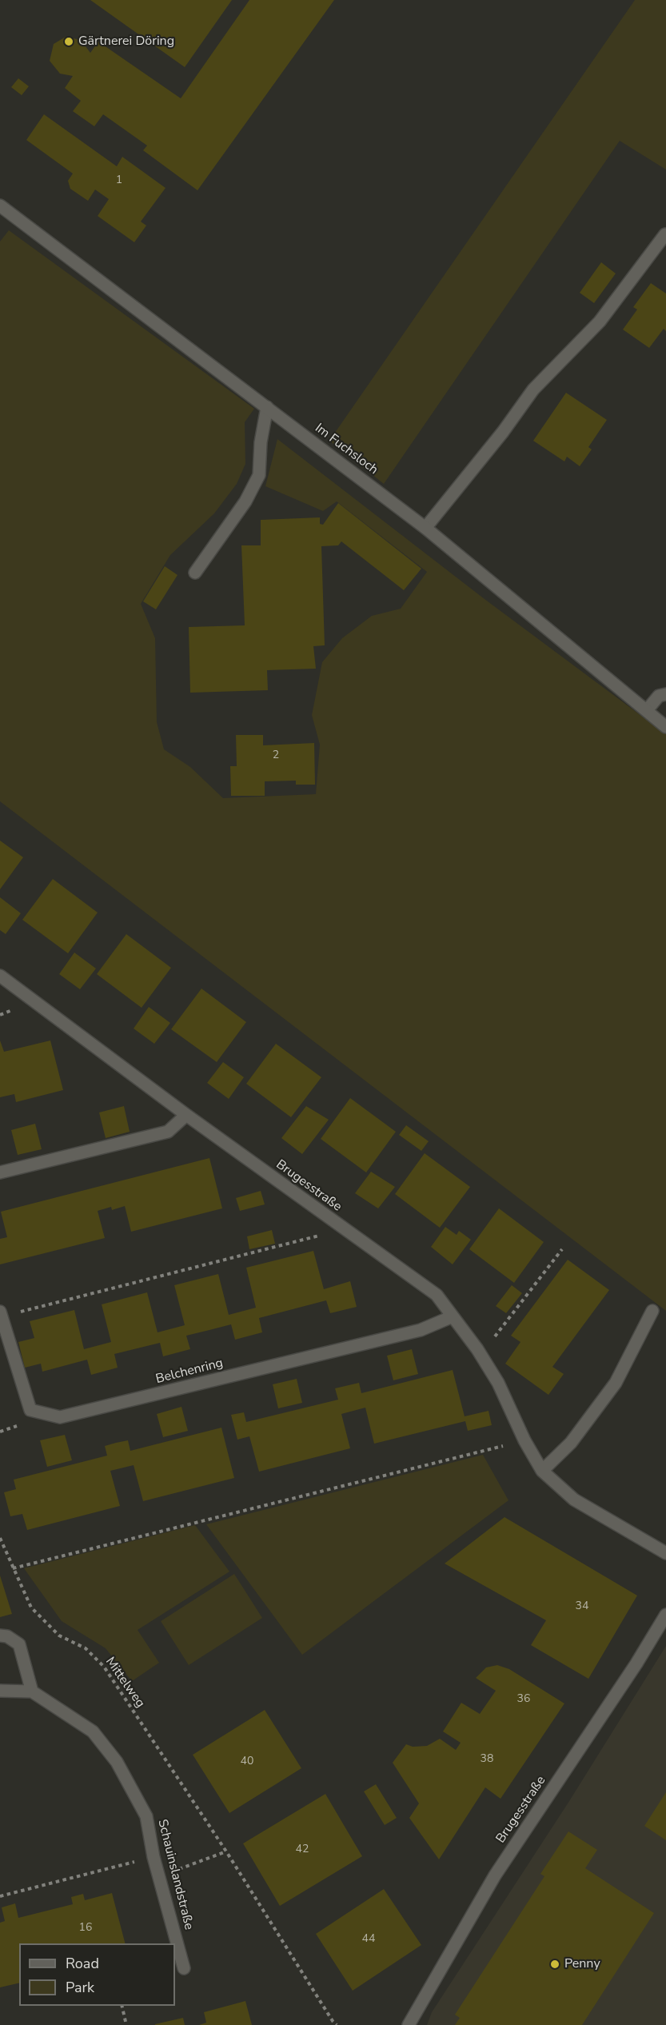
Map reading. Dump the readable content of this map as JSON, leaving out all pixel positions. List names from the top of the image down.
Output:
{
  "streets": {
    "street": [
      "Im Fuchsloch",
      "Brugesstraße",
      "Belchenring",
      "Schauinslandstraße"
    ],
    "path": ["Mittelweg"]
  },
  "crossings": [
    ["Brugesstraße", "Belchenring"]
  ],
  "places": ["Gärtnerei Döring", "Penny"],
  "house_numbers": [
    "1",
    "2",
    "34",
    "36",
    "38",
    "40",
    "42",
    "16",
    "44"
  ],
  "legend": ["Road", "Park"]
}
